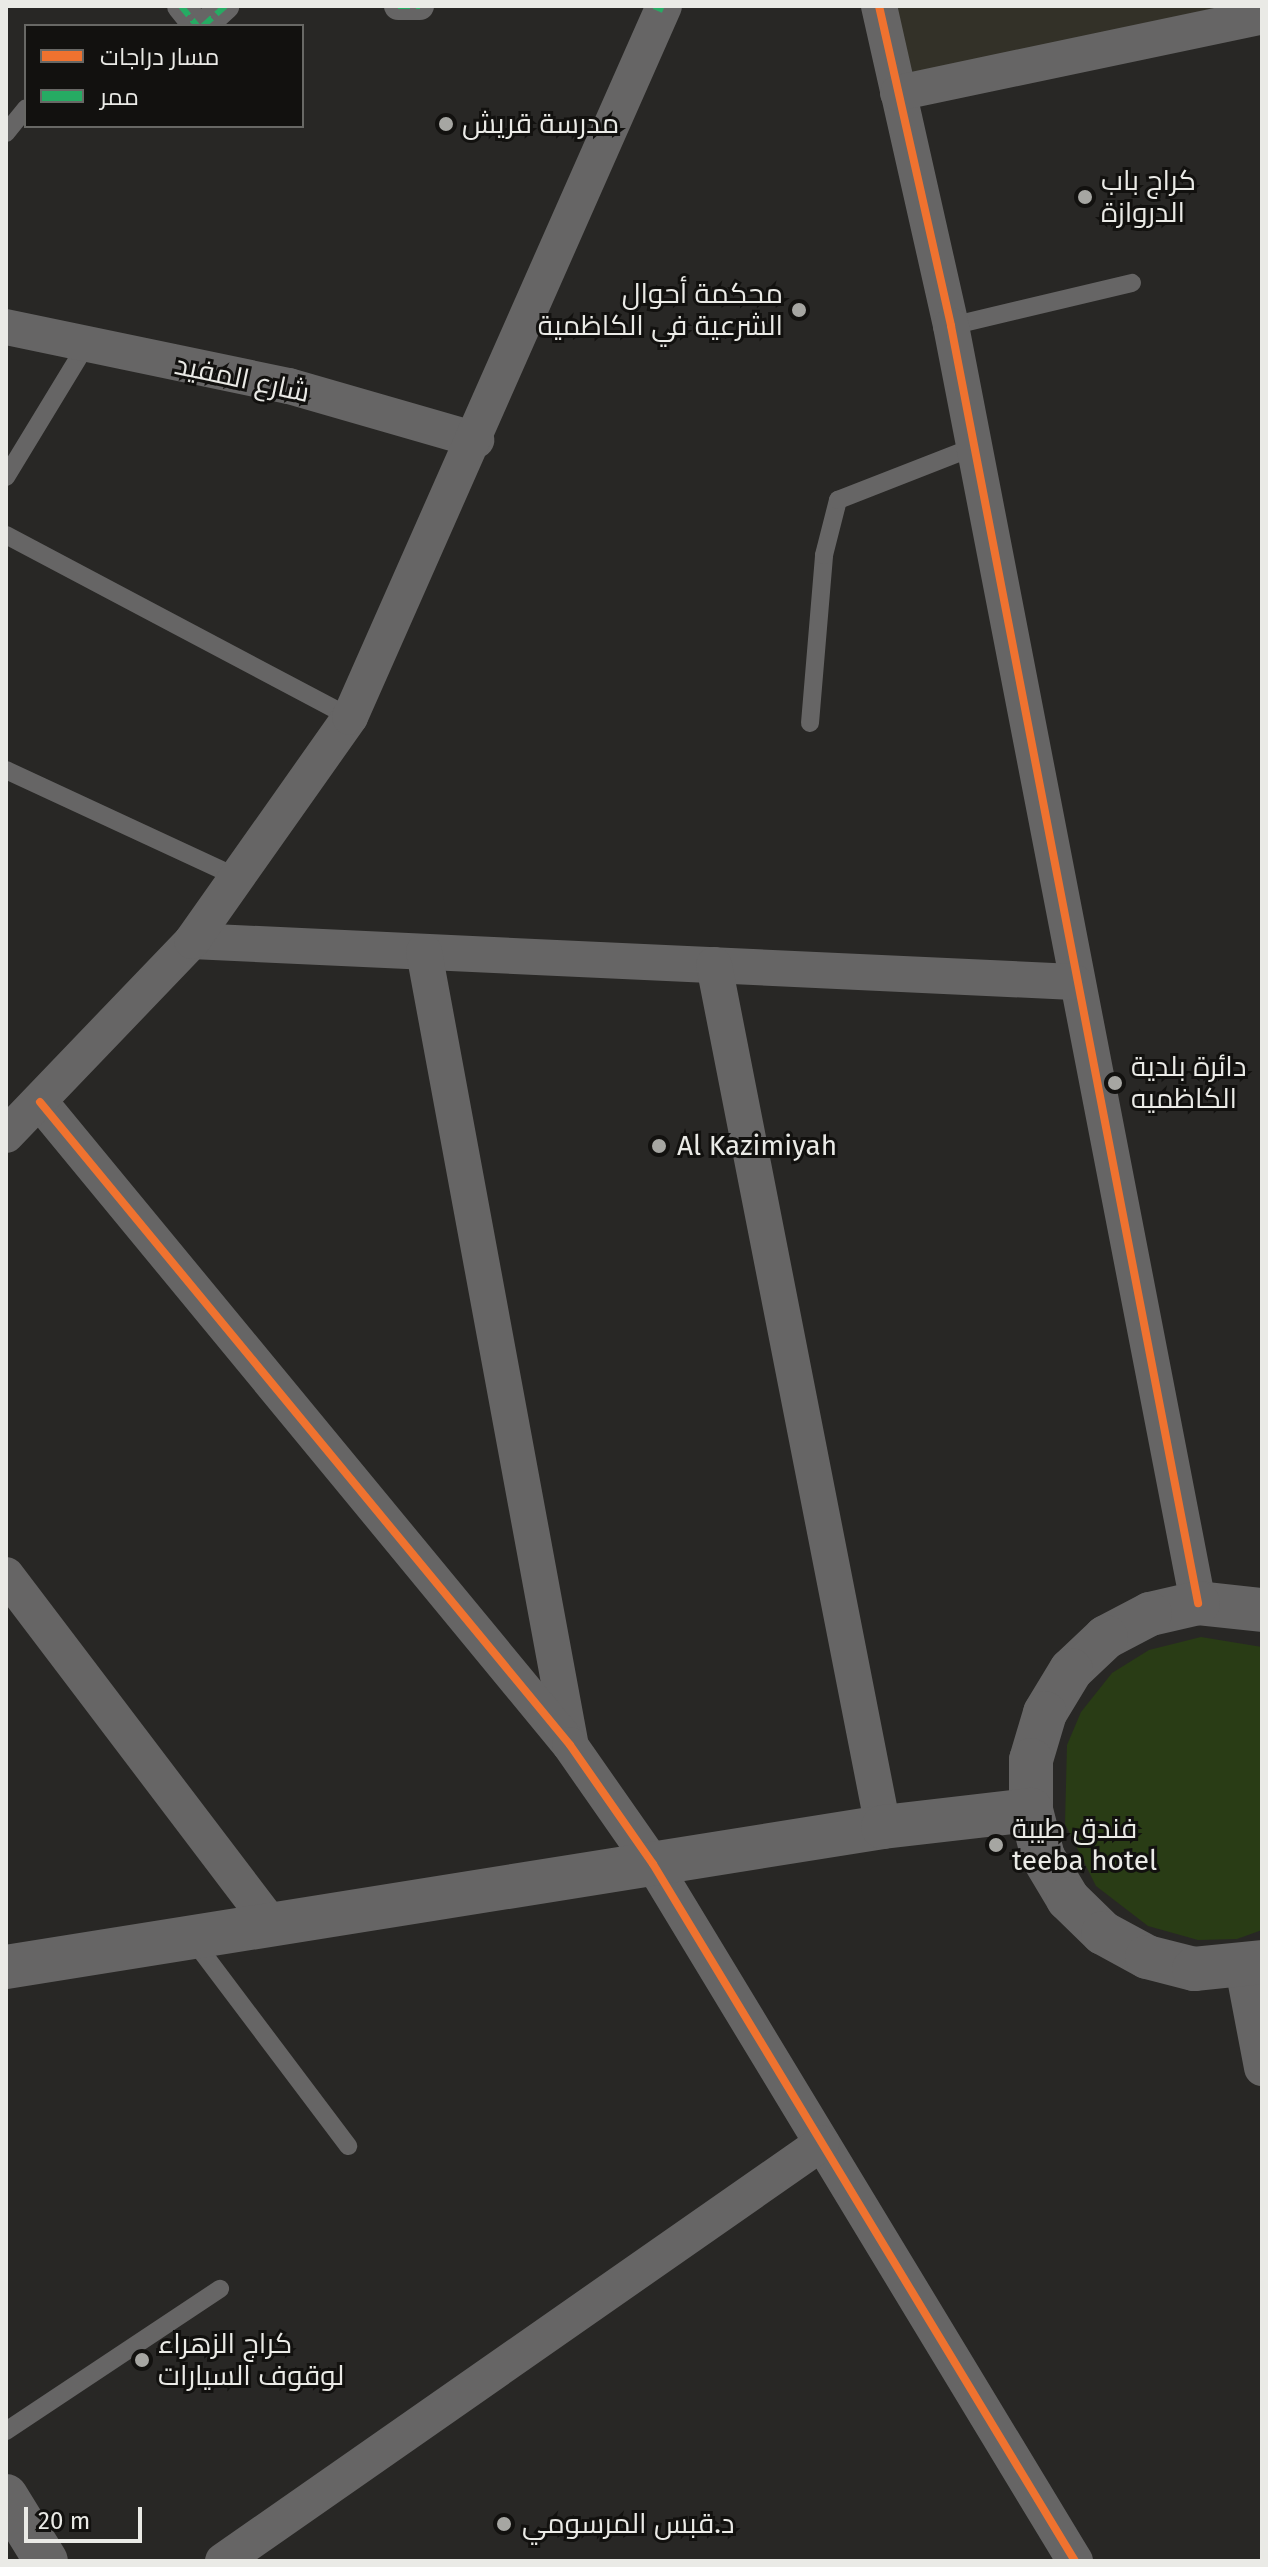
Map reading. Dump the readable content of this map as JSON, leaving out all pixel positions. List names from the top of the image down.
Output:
{
  "streets": {
    "street": ["شارع المفيد"]
  },
  "places": [
    "مدرسة قريش",
    "كراج باب الدروازة",
    "محكمة أحوال الشرعية في الكاظمية",
    "دائرة بلدية الكاظميه",
    "Al Kazimiyah",
    "فندق طيبة teeba hotel",
    "كراج الزهراء لوقوف السيارات",
    "د.قبس المرسومي"
  ],
  "legend": ["مسار دراجات", "ممر"],
  "scale_bar": "20 m"
}
